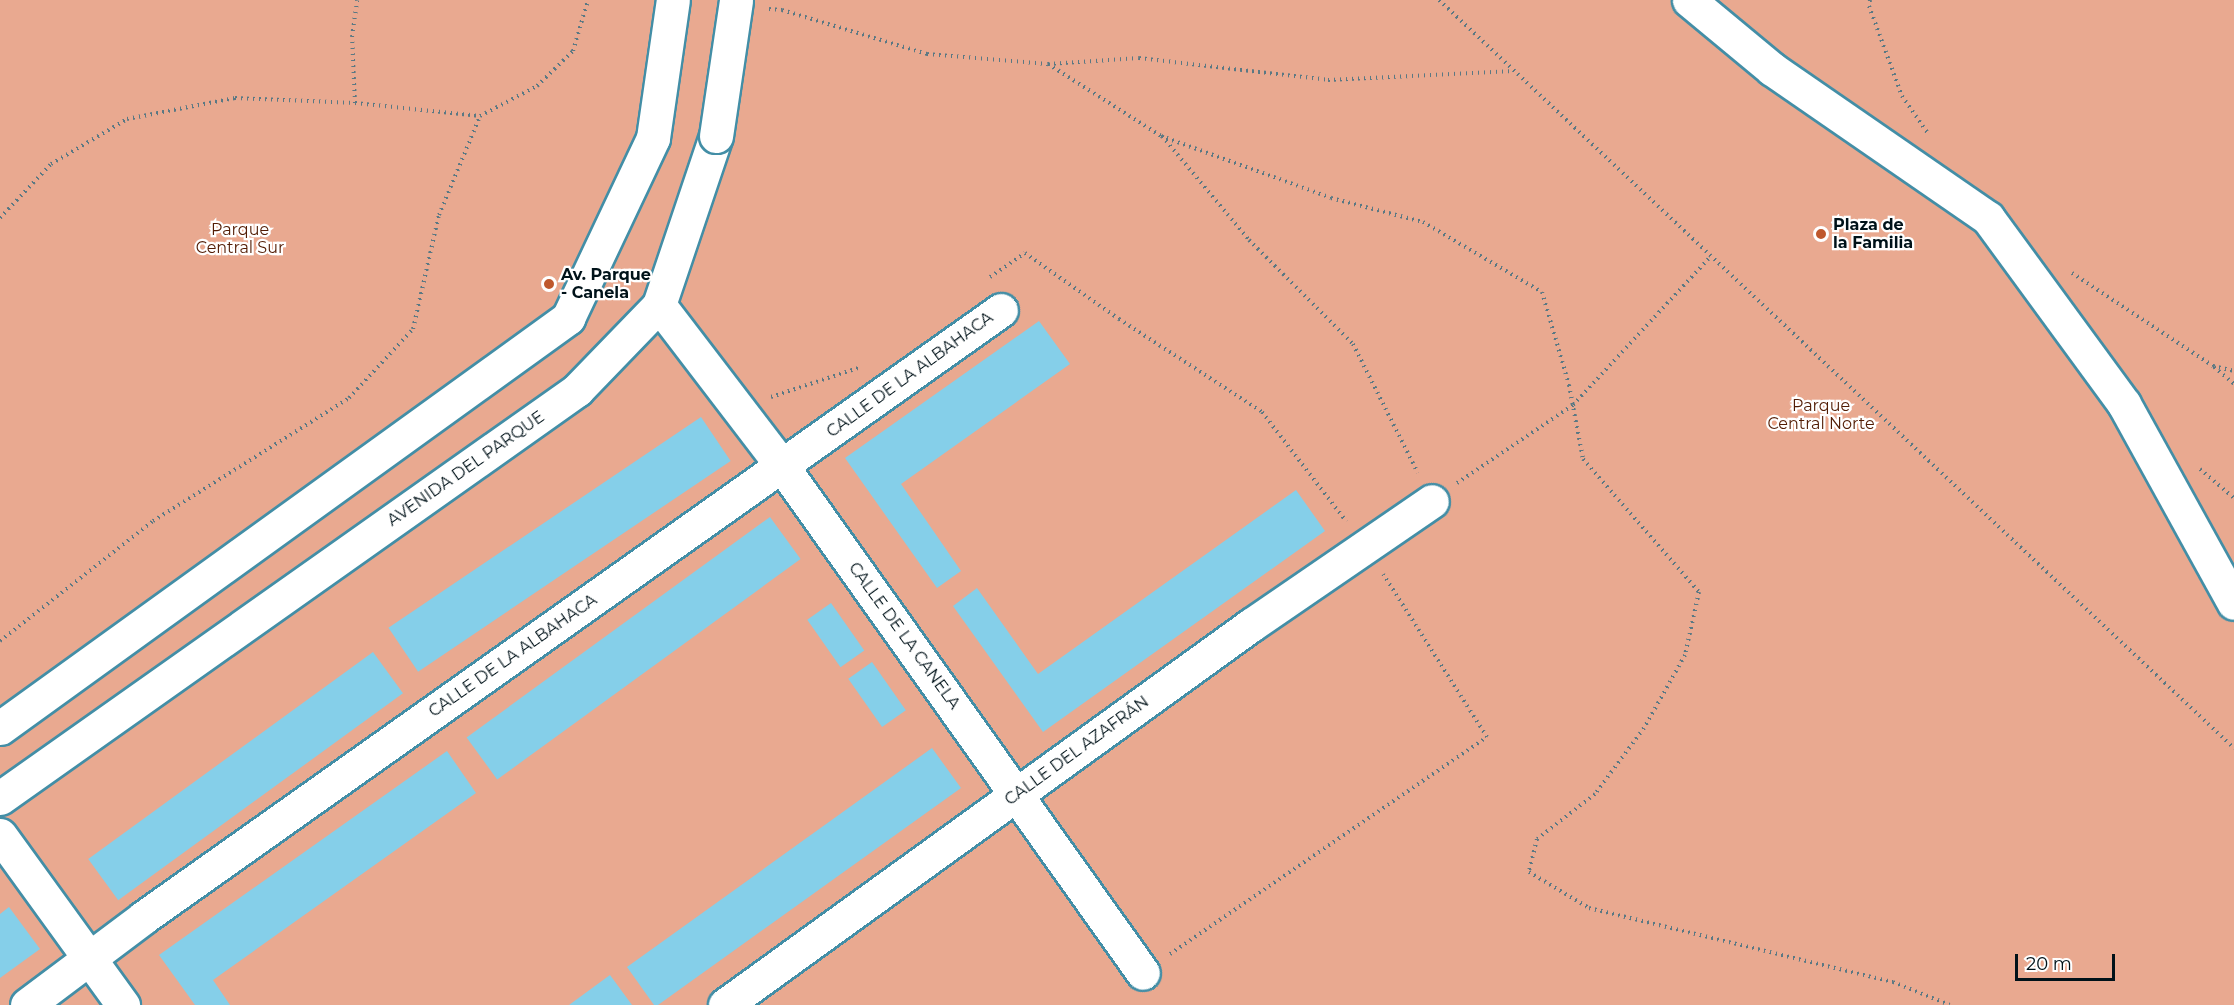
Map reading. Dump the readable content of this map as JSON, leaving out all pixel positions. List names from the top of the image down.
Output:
{
  "streets": {
    "street": [
      "CALLE DE LA ALBAHACA",
      "AVENIDA DEL PARQUE",
      "CALLE DE LA CANELA",
      "CALLE DEL AZAFRÁN"
    ]
  },
  "crossings": [
    ["CALLE DE LA ALBAHACA", "CALLE DE LA CANELA"],
    ["AVENIDA DEL PARQUE", "CALLE DE LA CANELA"],
    ["CALLE DE LA CANELA", "CALLE DEL AZAFRÁN"]
  ],
  "parks": ["Parque Central Sur", "Parque Central Norte"],
  "places": ["Plaza de la Familia", "Av. Parque - Canela"],
  "scale_bar": "20 m"
}
